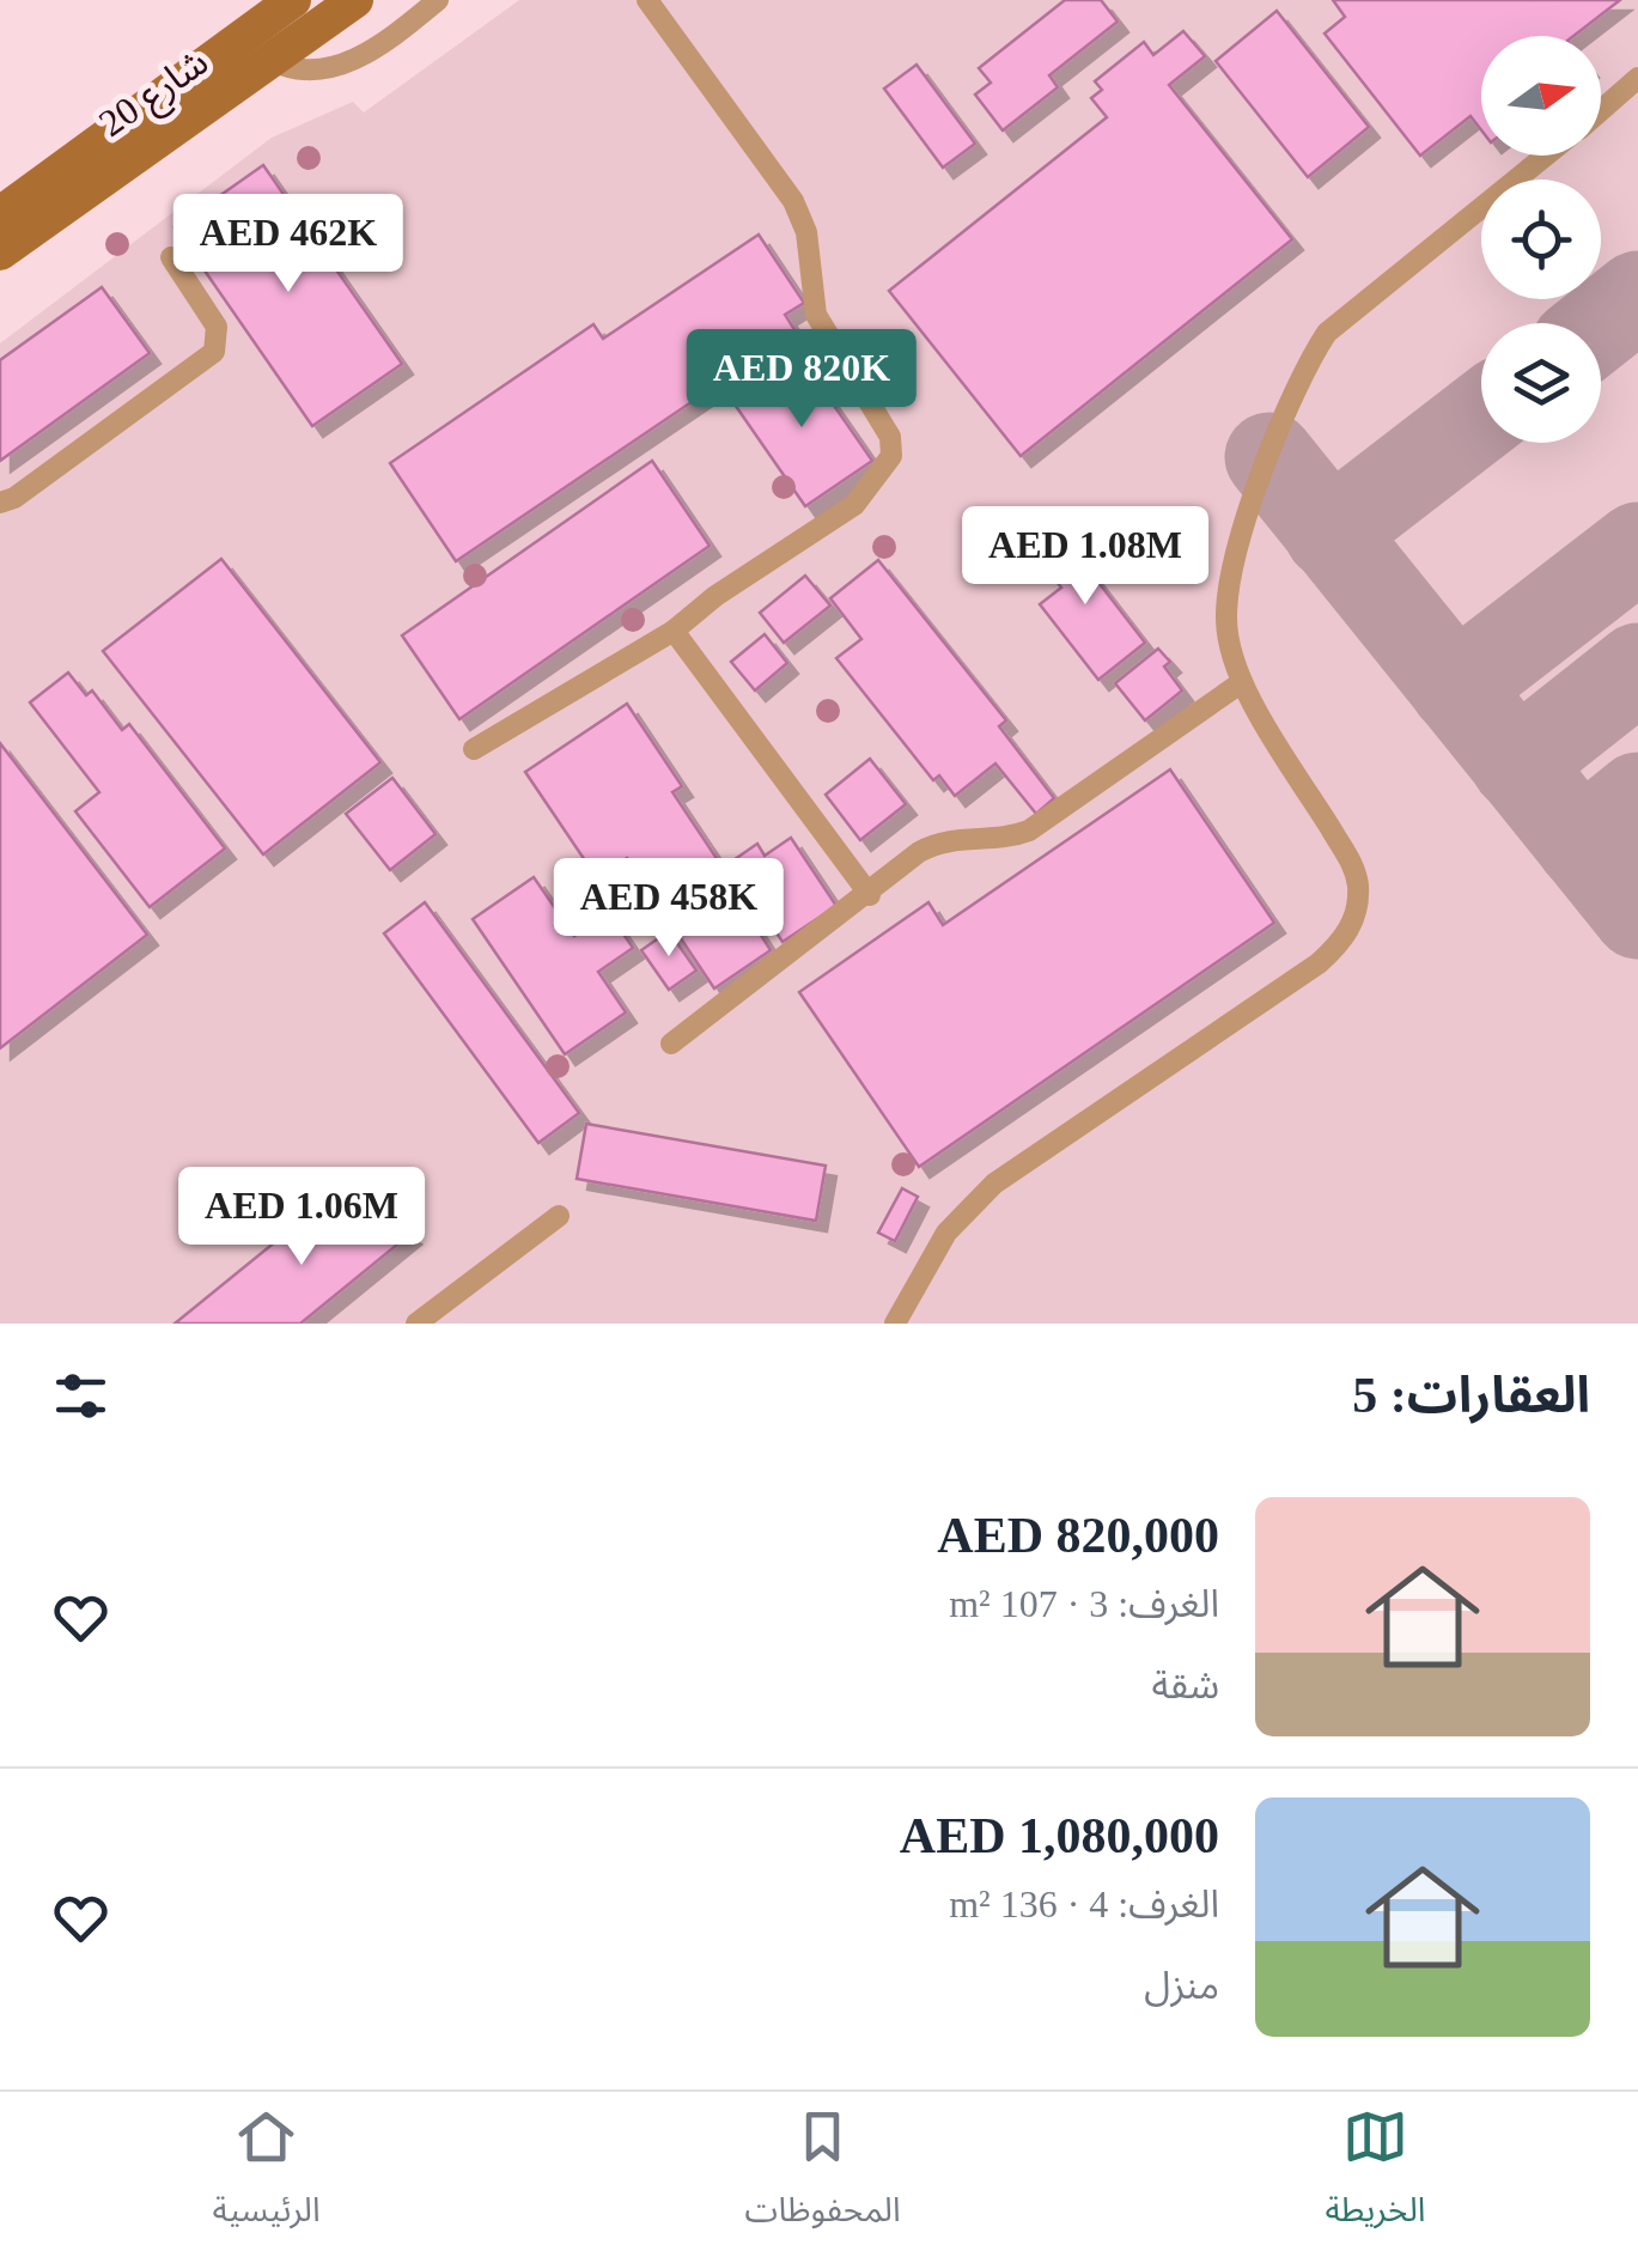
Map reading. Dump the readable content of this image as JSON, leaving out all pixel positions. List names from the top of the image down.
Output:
{
  "streets": {
    "main road": ["شارع 20"]
  },
  "north": "right",
  "page": {
    "price": [
      "AED 462K",
      "AED 820K",
      "AED 1.08M",
      "AED 458K",
      "AED 1.06M"
    ],
    "heading": "العقارات: 5",
    "list": [
      {
        "name": "AED 820,000",
        "note": "الغرف: 3 · 107 m² · شقة"
      },
      {
        "name": "AED 1,080,000",
        "note": "الغرف: 4 · 136 m² · منزل"
      }
    ],
    "tabs": ["الخريطة", "المحفوظات", "الرئيسية"]
  }
}
